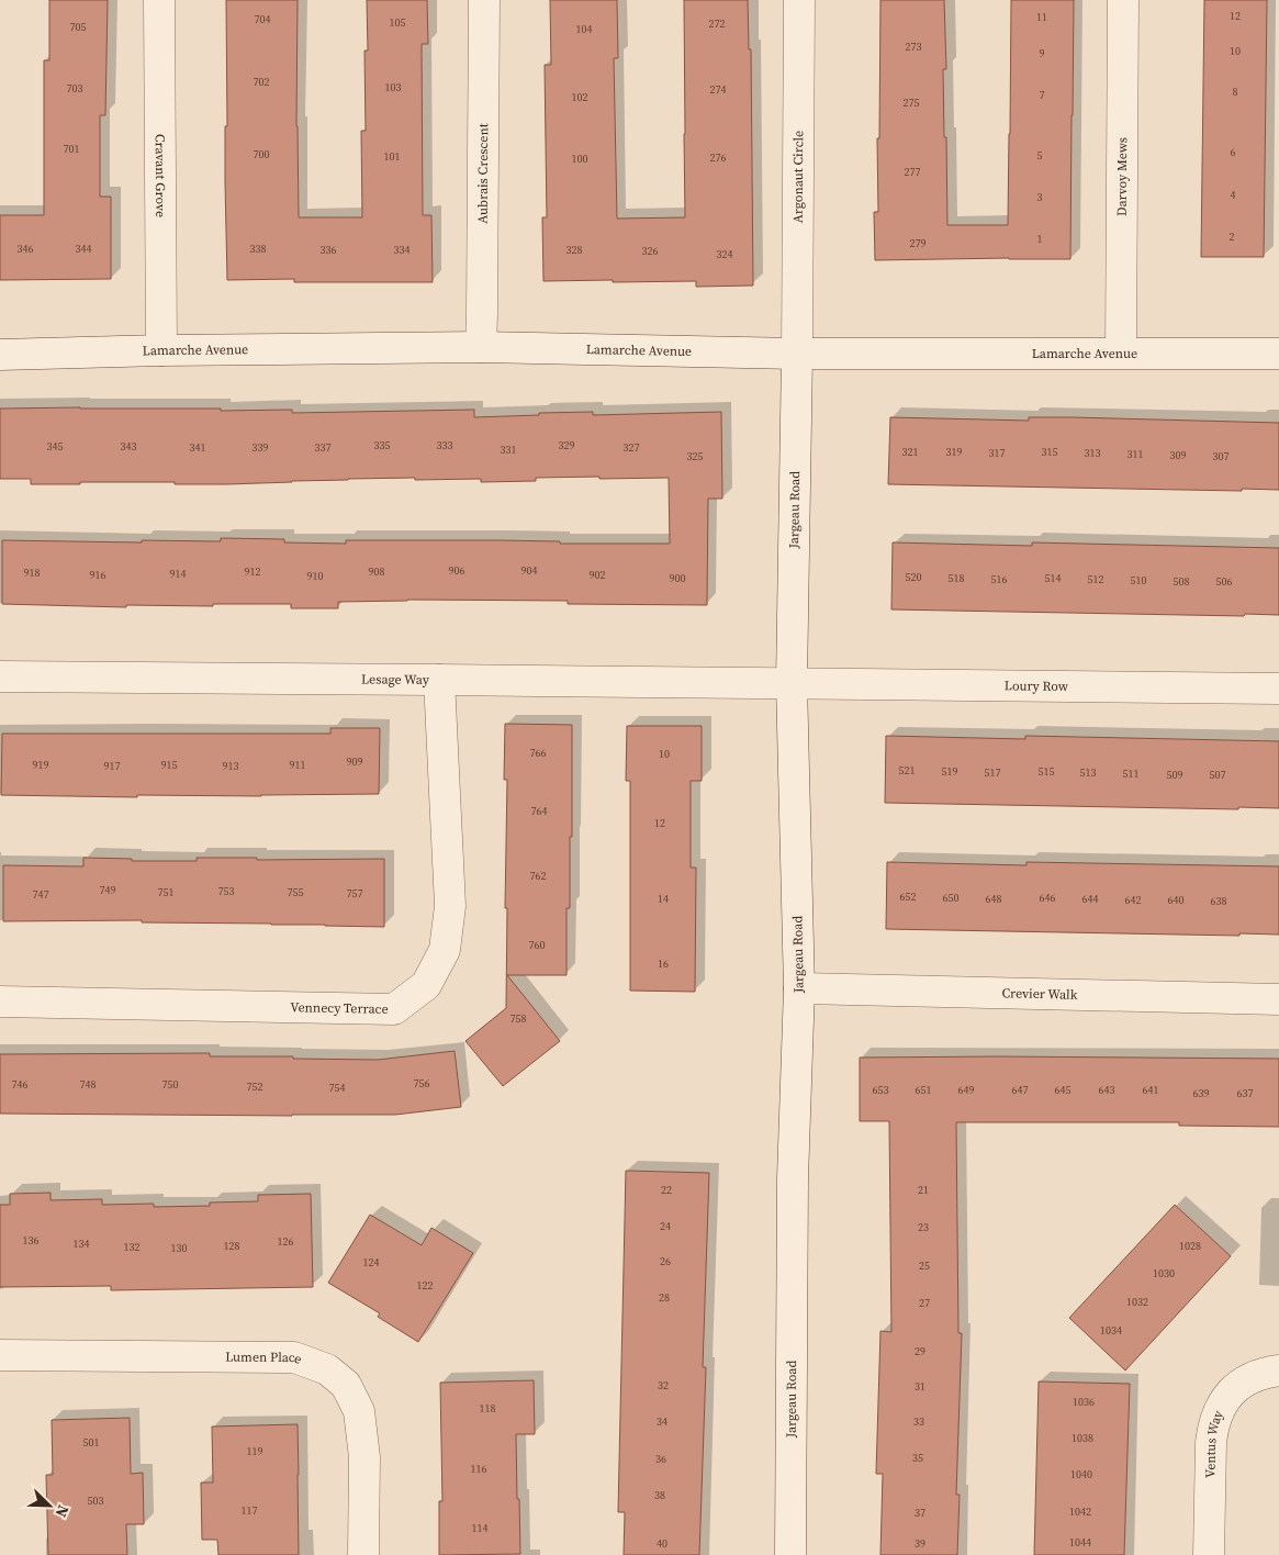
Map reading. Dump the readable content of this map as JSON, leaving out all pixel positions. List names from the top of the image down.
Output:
{
  "streets": {
    "street": [
      "Aubrais Crescent",
      "Cravant Grove",
      "Argonaut Circle",
      "Darvoy Mews",
      "Lamarche Avenue",
      "Jargeau Road",
      "Lesage Way",
      "Loury Row",
      "Crevier Walk",
      "Vennecy Terrace",
      "Lumen Place",
      "Ventus Way"
    ]
  },
  "crossings": [
    ["Aubrais Crescent", "Lamarche Avenue"],
    ["Cravant Grove", "Lamarche Avenue"],
    ["Argonaut Circle", "Lamarche Avenue"],
    ["Argonaut Circle", "Jargeau Road"],
    ["Darvoy Mews", "Lamarche Avenue"],
    ["Lamarche Avenue", "Jargeau Road"],
    ["Jargeau Road", "Lesage Way"],
    ["Jargeau Road", "Loury Row"],
    ["Jargeau Road", "Crevier Walk"],
    ["Lesage Way", "Loury Row"],
    ["Lesage Way", "Vennecy Terrace"]
  ],
  "house_numbers": [
    "12",
    "11",
    "704",
    "105",
    "272",
    "705",
    "104",
    "273",
    "10",
    "9",
    "702",
    "103",
    "703",
    "274",
    "8",
    "7",
    "102",
    "275",
    "701",
    "6",
    "700",
    "5",
    "101",
    "276",
    "100",
    "277",
    "4",
    "3",
    "2",
    "1",
    "279",
    "346",
    "344",
    "338",
    "336",
    "334",
    "328",
    "326",
    "324",
    "335",
    "333",
    "329",
    "345",
    "343",
    "341",
    "339",
    "337",
    "327",
    "331",
    "321",
    "319",
    "315",
    "317",
    "313",
    "311",
    "309",
    "325",
    "307",
    "906",
    "904",
    "912",
    "908",
    "918",
    "914",
    "916",
    "902",
    "910",
    "520",
    "900",
    "518",
    "514",
    "516",
    "512",
    "510",
    "508",
    "506",
    "766",
    "10",
    "909",
    "919",
    "915",
    "911",
    "917",
    "913",
    "521",
    "519",
    "515",
    "517",
    "513",
    "511",
    "509",
    "507",
    "764",
    "12",
    "762",
    "749",
    "753",
    "751",
    "755",
    "757",
    "747",
    "652",
    "650",
    "646",
    "14",
    "648",
    "644",
    "642",
    "640",
    "638",
    "760",
    "16",
    "758",
    "756",
    "746",
    "748",
    "750",
    "752",
    "754",
    "653",
    "651",
    "649",
    "647",
    "645",
    "643",
    "641",
    "639",
    "637",
    "22",
    "21",
    "24",
    "23",
    "136",
    "126",
    "134",
    "128",
    "1028",
    "132",
    "130",
    "26",
    "124",
    "25",
    "1030",
    "122",
    "28",
    "1032",
    "27",
    "1034",
    "29",
    "32",
    "31",
    "1036",
    "118",
    "34",
    "33",
    "1038",
    "501",
    "119",
    "35",
    "36",
    "116",
    "1040",
    "38",
    "503",
    "117",
    "1042",
    "37",
    "114",
    "1044",
    "40",
    "39"
  ],
  "north": "bottom right"
}
